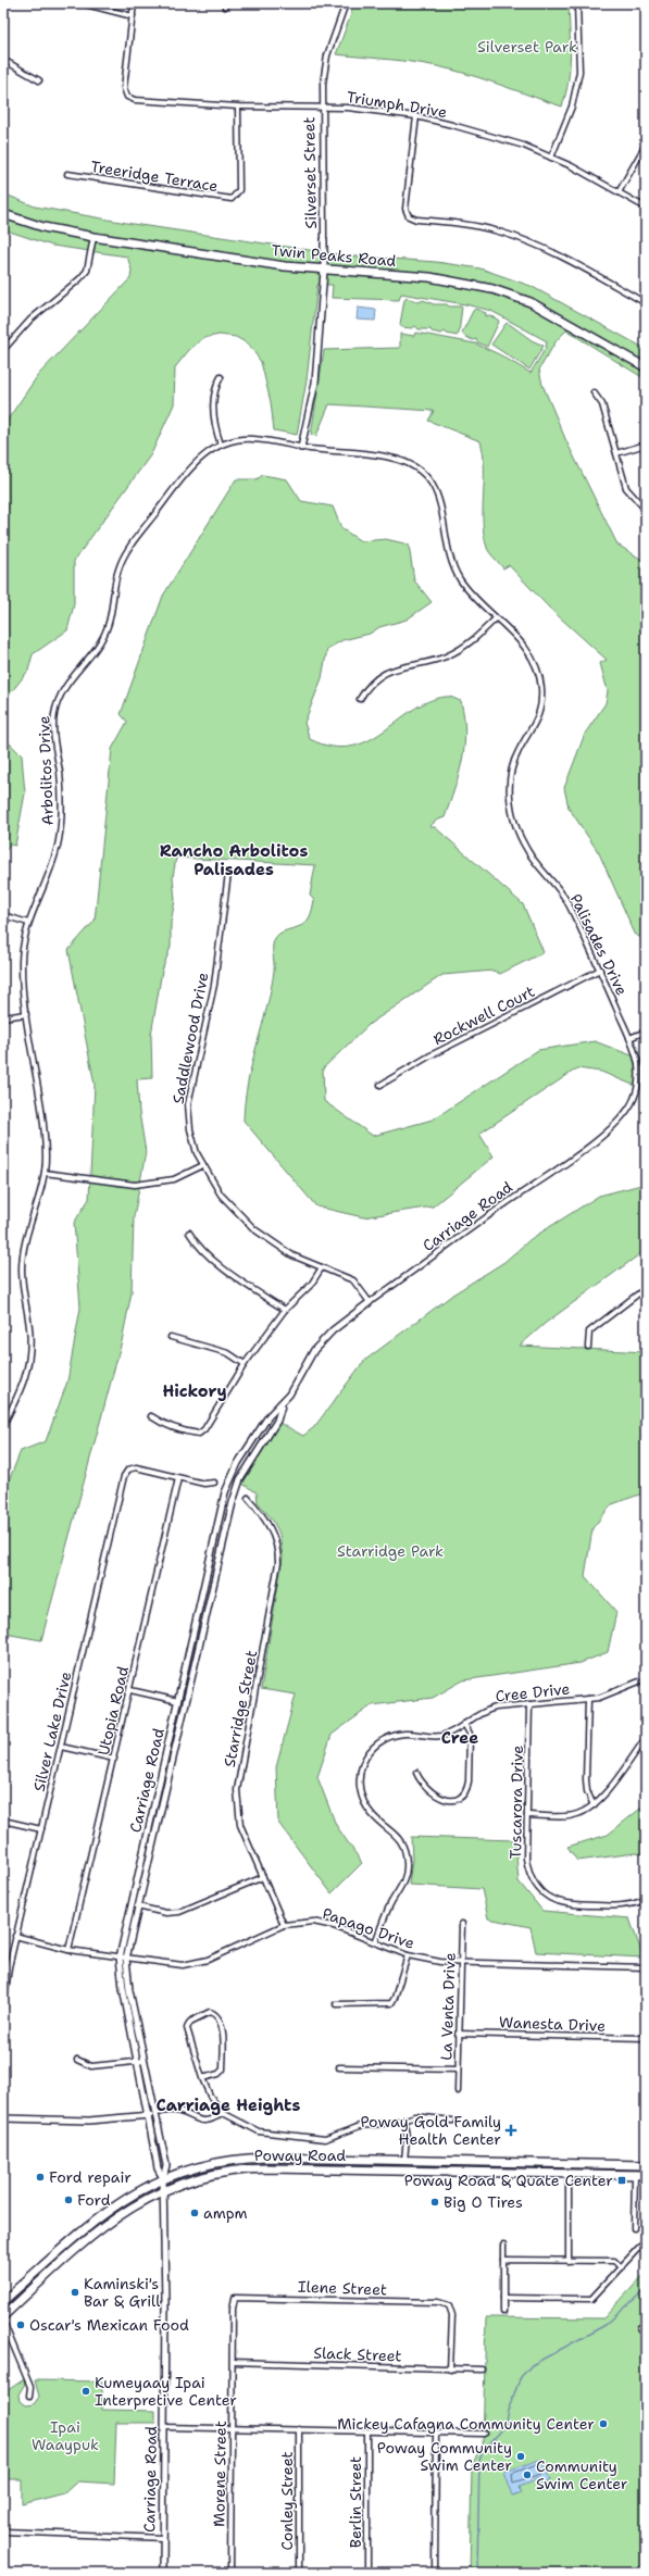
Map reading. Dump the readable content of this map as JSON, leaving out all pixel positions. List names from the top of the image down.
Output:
{
  "streets": {
    "main road": ["Twin Peaks Road", "Poway Road"],
    "street": [
      "Triumph Drive",
      "Silverset Street",
      "Treeridge Terrace",
      "Arbolitos Drive",
      "Palisades Drive",
      "Rockwell Court",
      "Saddlewood Drive",
      "Carriage Road",
      "Cree Drive",
      "Starridge Street",
      "Utopia Road",
      "Silver Lake Drive",
      "Tuscarora Drive",
      "Papago Drive",
      "La Venta Drive",
      "Wanesta Drive",
      "Ilene Street",
      "Slack Street",
      "Morene Street",
      "Conley Street",
      "Berlin Street"
    ]
  },
  "crossings": [
    ["Triumph Drive", "Silverset Street"],
    ["Triumph Drive", "Treeridge Terrace"],
    ["Silverset Street", "Twin Peaks Road"],
    ["Silverset Street", "Arbolitos Drive"],
    ["Silverset Street", "Palisades Drive"],
    ["Arbolitos Drive", "Palisades Drive"],
    ["Palisades Drive", "Rockwell Court"],
    ["Palisades Drive", "Carriage Road"],
    ["Saddlewood Drive", "Carriage Road"],
    ["Carriage Road", "Papago Drive"],
    ["Carriage Road", "Poway Road"],
    ["Cree Drive", "Tuscarora Drive"],
    ["Cree Drive", "Papago Drive"],
    ["Starridge Street", "Papago Drive"],
    ["Utopia Road", "Silver Lake Drive"],
    ["Utopia Road", "Papago Drive"],
    ["Silver Lake Drive", "Papago Drive"],
    ["Papago Drive", "La Venta Drive"],
    ["La Venta Drive", "Wanesta Drive"],
    ["Ilene Street", "Slack Street"],
    ["Ilene Street", "Morene Street"],
    ["Slack Street", "Morene Street"]
  ],
  "districts": [
    "Rancho Arbolitos Palisades",
    "Hickory",
    "Cree",
    "Carriage Heights"
  ],
  "parks": ["Silverset Park", "Starridge Park", "Ipai Waaypuk"],
  "places": {
    "health": ["Poway Gold Family Health Center"],
    "other": [
      "Ford repair",
      "Ford",
      "Big O Tires",
      "ampm",
      "Kaminski's Bar & Grill",
      "Oscar's Mexican Food",
      "Kumeyaay Ipai Interpretive Center",
      "Mickey Cafagna Community Center",
      "Poway Community Swim Center",
      "Community Swim Center"
    ],
    "transit": ["Poway Road & Quate Center"]
  }
}
